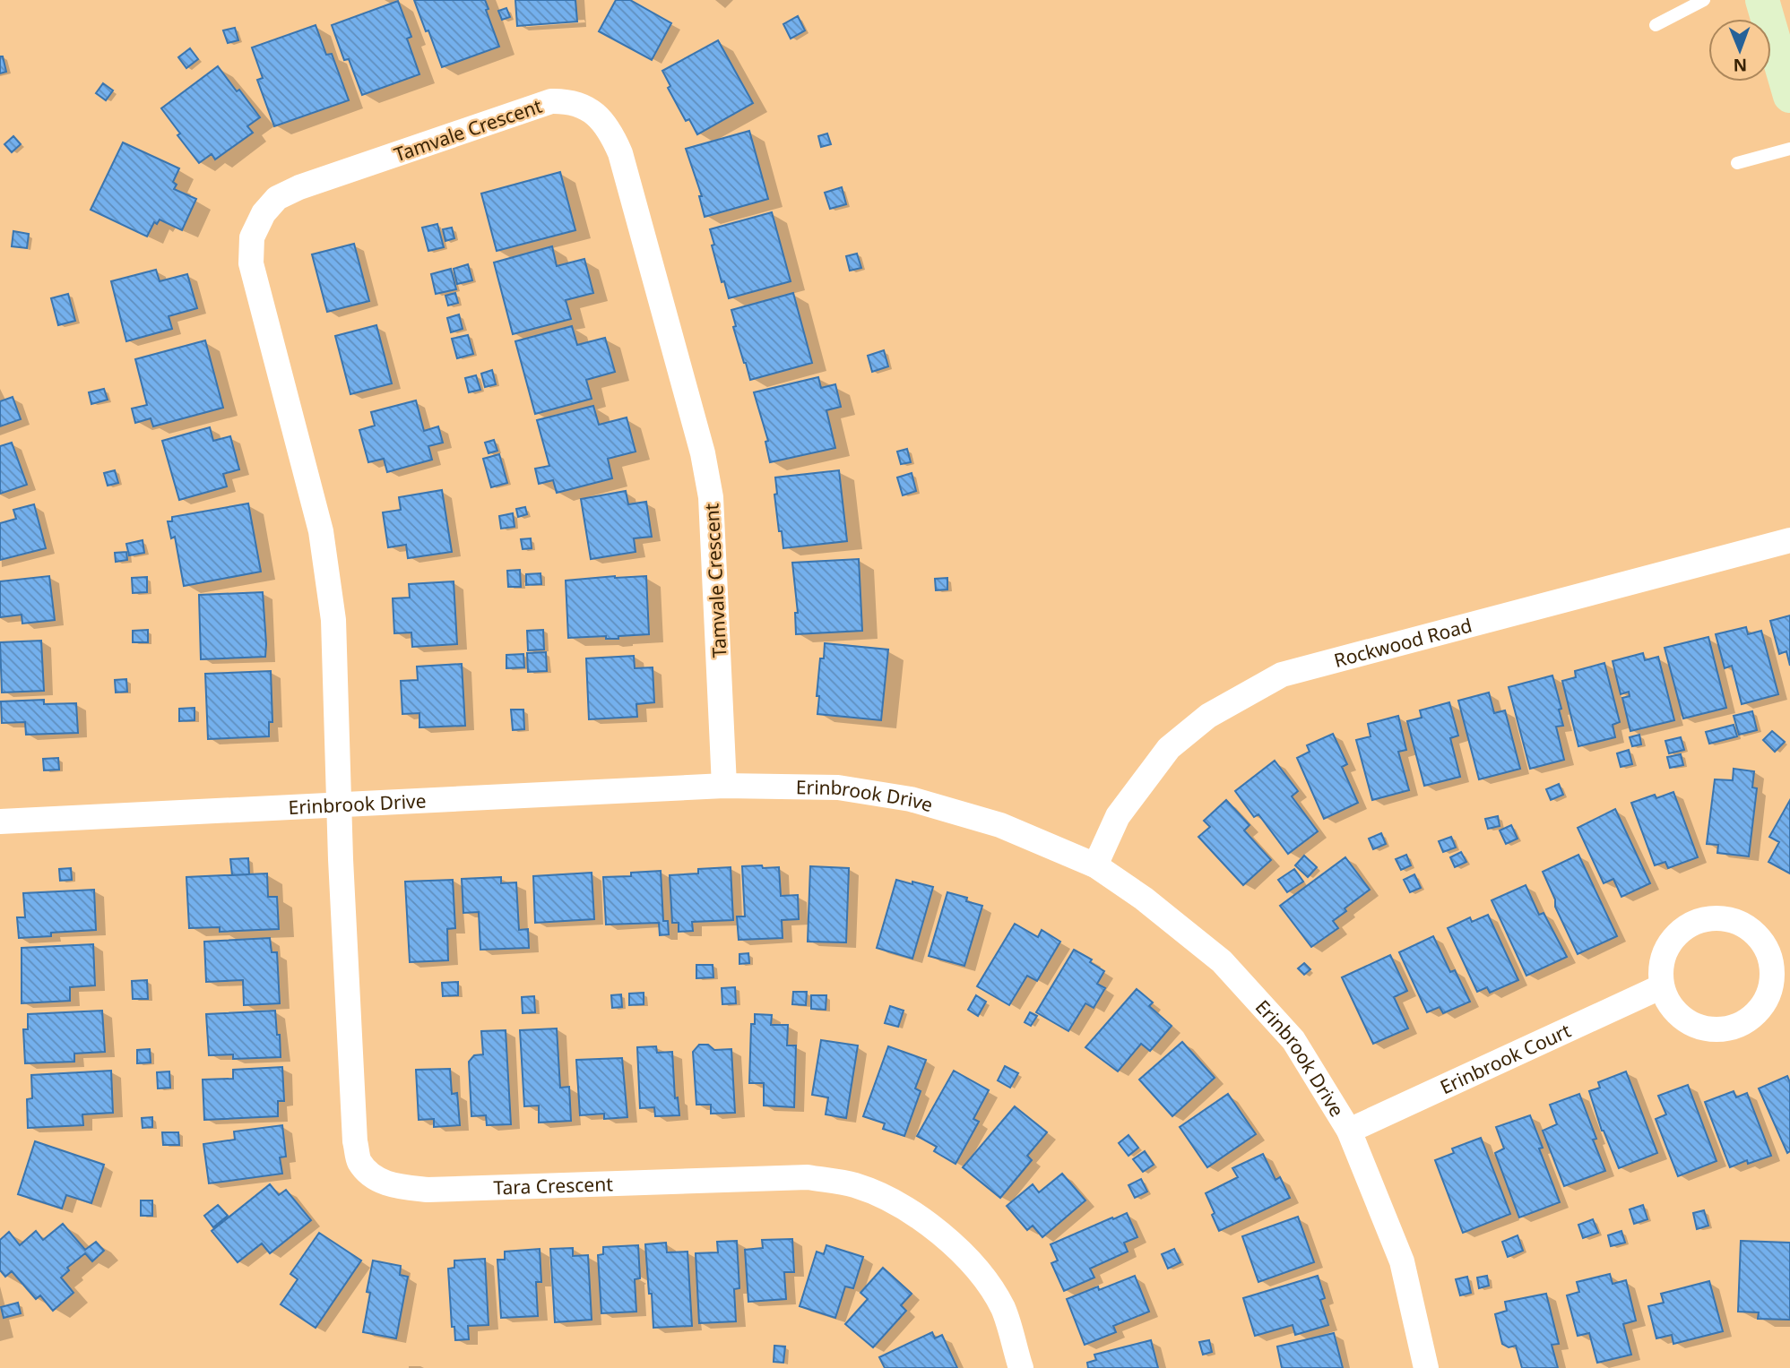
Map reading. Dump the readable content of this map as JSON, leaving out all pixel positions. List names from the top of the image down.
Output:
{
  "streets": {
    "street": [
      "Tamvale Crescent",
      "Rockwood Road",
      "Erinbrook Drive",
      "Erinbrook Court",
      "Tara Crescent"
    ]
  },
  "crossings": [
    ["Tamvale Crescent", "Erinbrook Drive"],
    ["Tamvale Crescent", "Tara Crescent"],
    ["Rockwood Road", "Erinbrook Drive"],
    ["Erinbrook Drive", "Erinbrook Court"],
    ["Erinbrook Drive", "Tara Crescent"]
  ],
  "north": "bottom"
}
